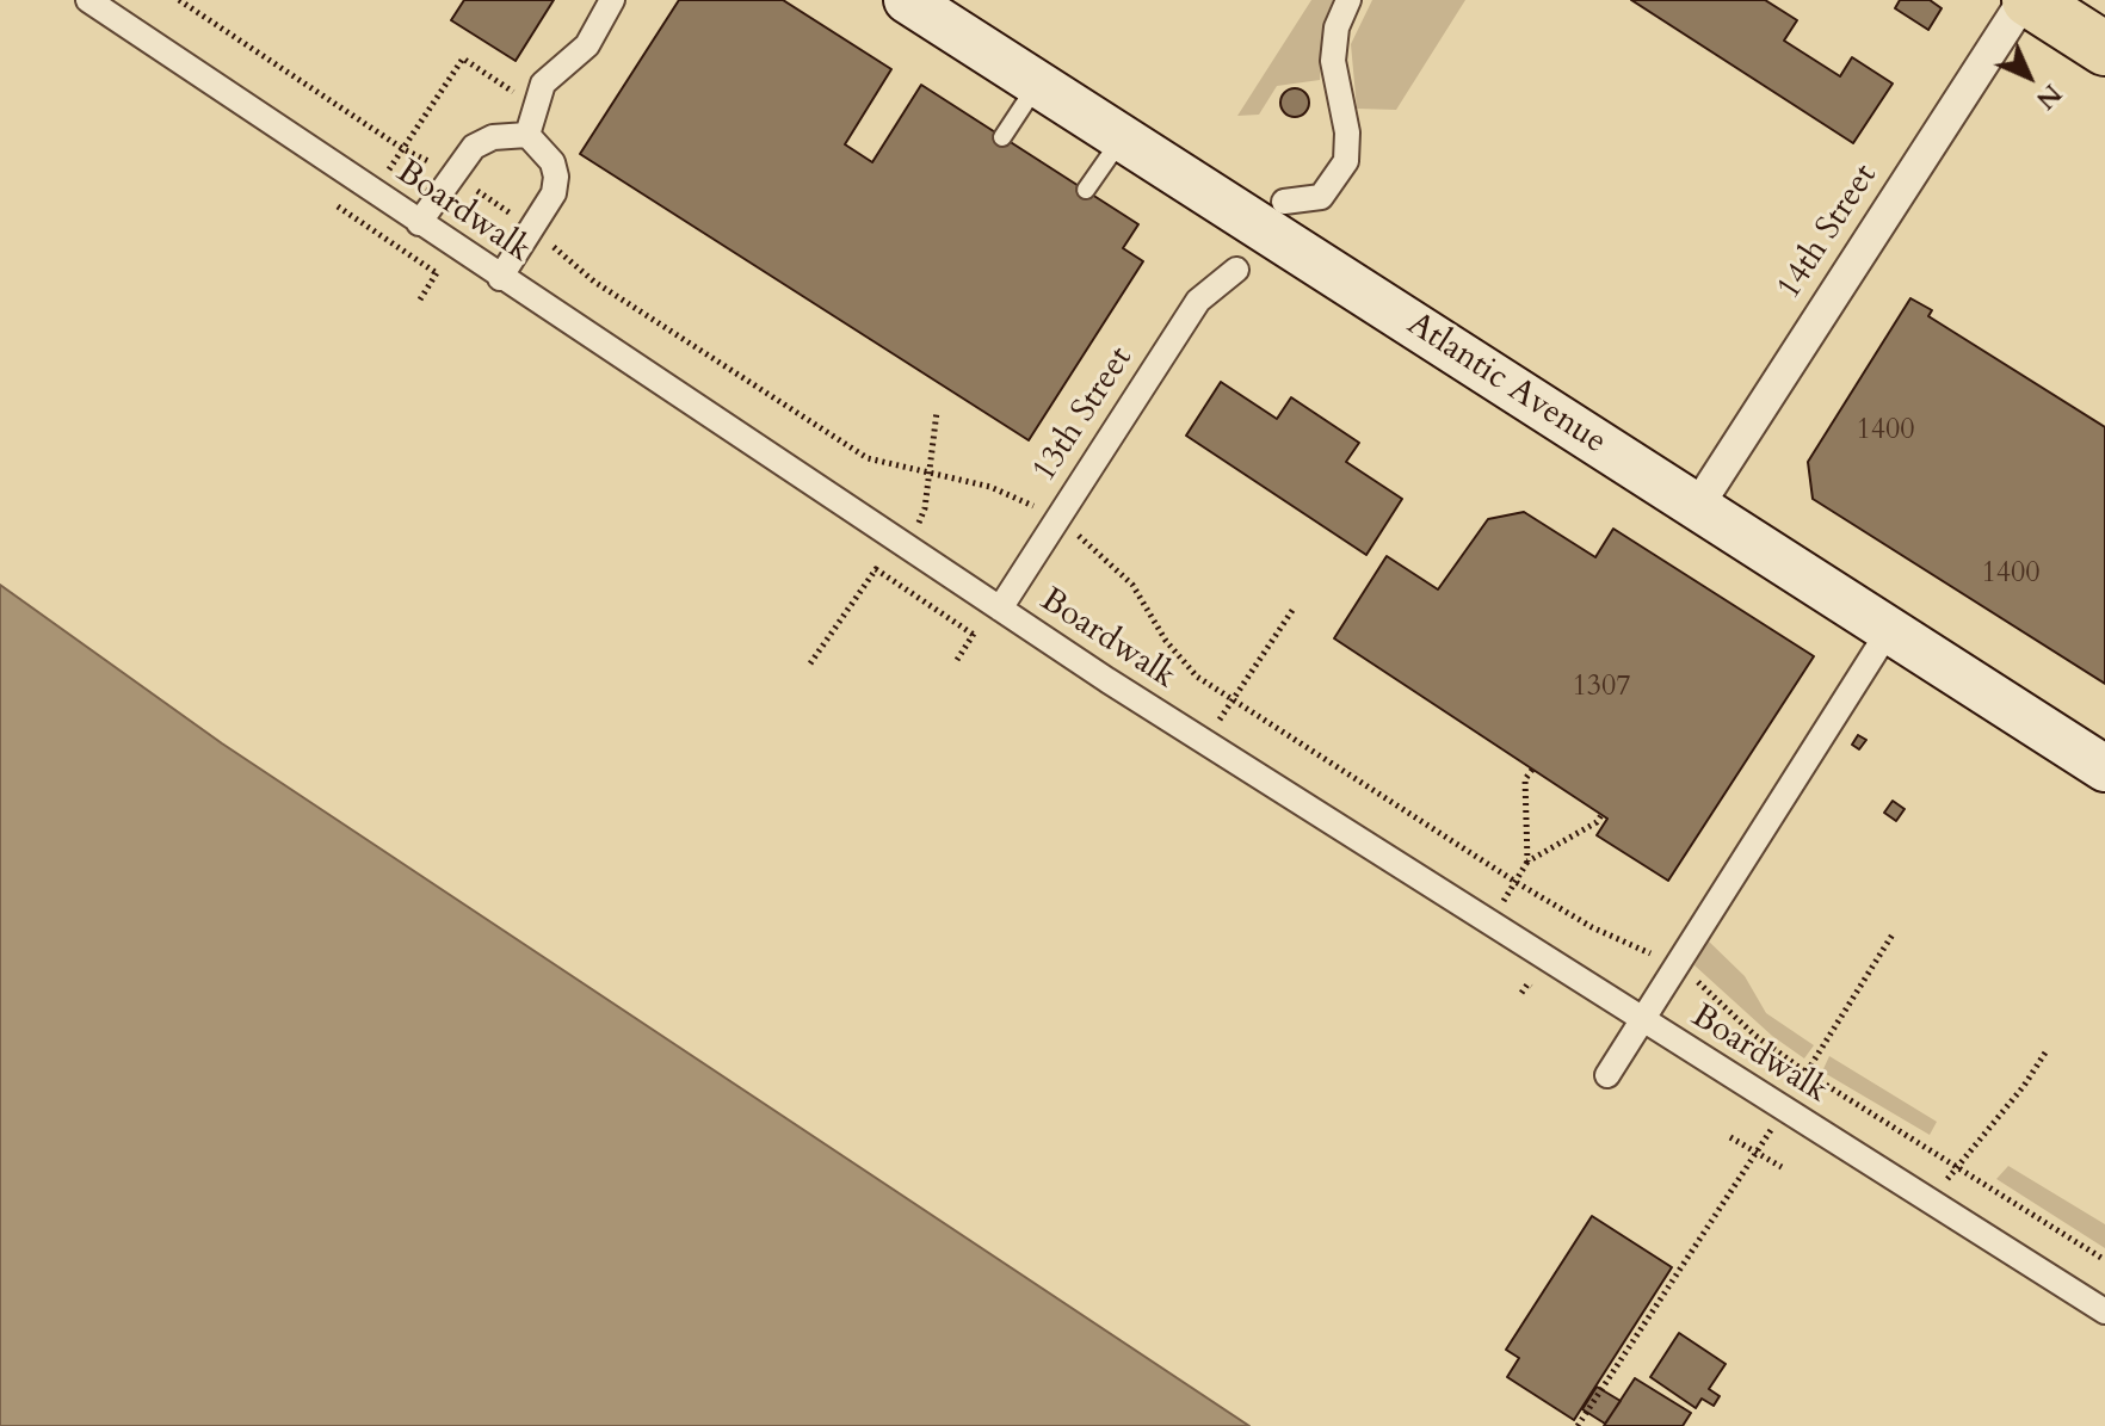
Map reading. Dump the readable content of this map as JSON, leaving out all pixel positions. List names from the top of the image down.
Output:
{
  "streets": {
    "main road": ["Atlantic Avenue"],
    "street": ["Boardwalk", "14th Street", "13th Street"]
  },
  "crossings": [
    ["Boardwalk", "13th Street"],
    ["14th Street", "Atlantic Avenue"]
  ],
  "house_numbers": ["1400", "1400", "1307"],
  "north": "bottom right"
}
